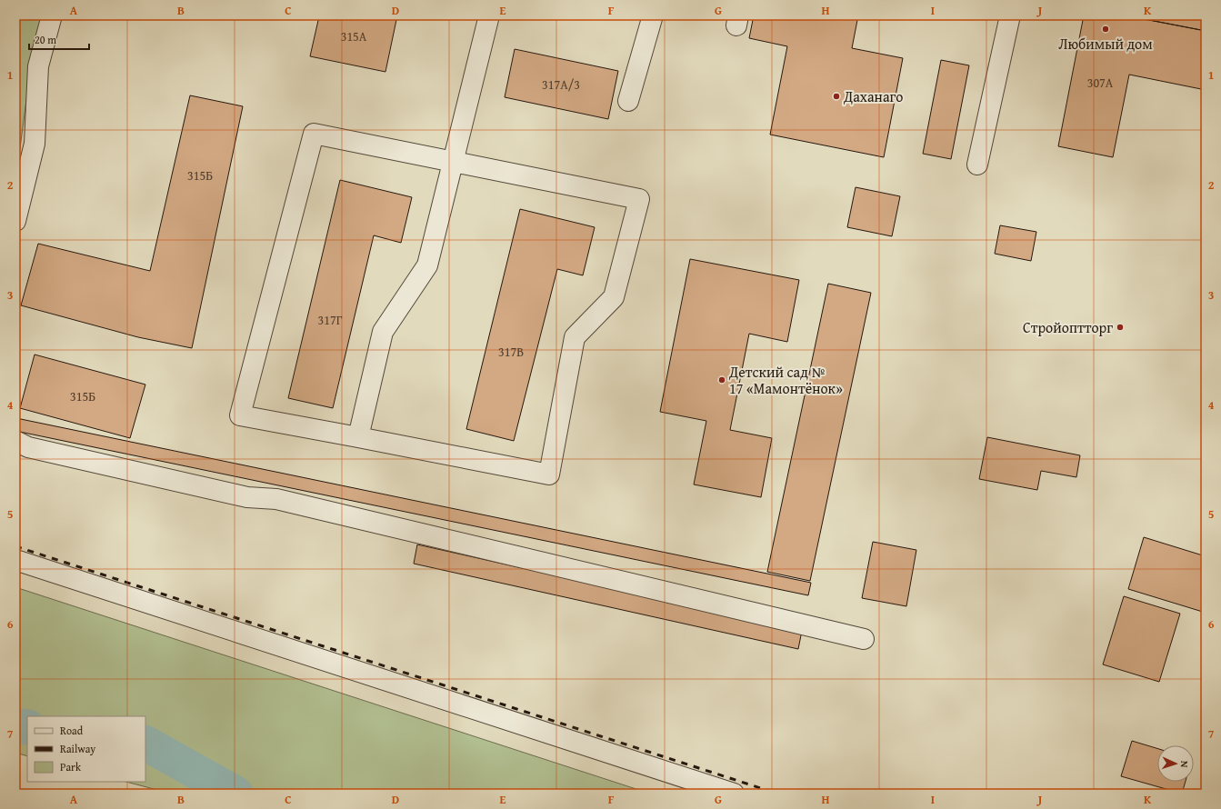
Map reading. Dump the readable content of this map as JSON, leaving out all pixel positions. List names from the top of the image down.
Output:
{
  "places": [
    "Любимый дом",
    "Даханаго",
    "Стройоптторг",
    "Детский сад № 17 «Мамонтёнок»"
  ],
  "house_numbers": [
    "315А",
    "307А",
    "317А/3",
    "315Б",
    "317Г",
    "317В",
    "315Б"
  ],
  "legend": ["Road", "Railway", "Park"],
  "scale_bar": "20 m",
  "north": "right",
  "grid": {
    "columns": [
      "A",
      "B",
      "C",
      "D",
      "E",
      "F",
      "G",
      "H",
      "I",
      "J",
      "K"
    ],
    "rows": [
      "1",
      "2",
      "3",
      "4",
      "5",
      "6",
      "7"
    ]
  }
}
